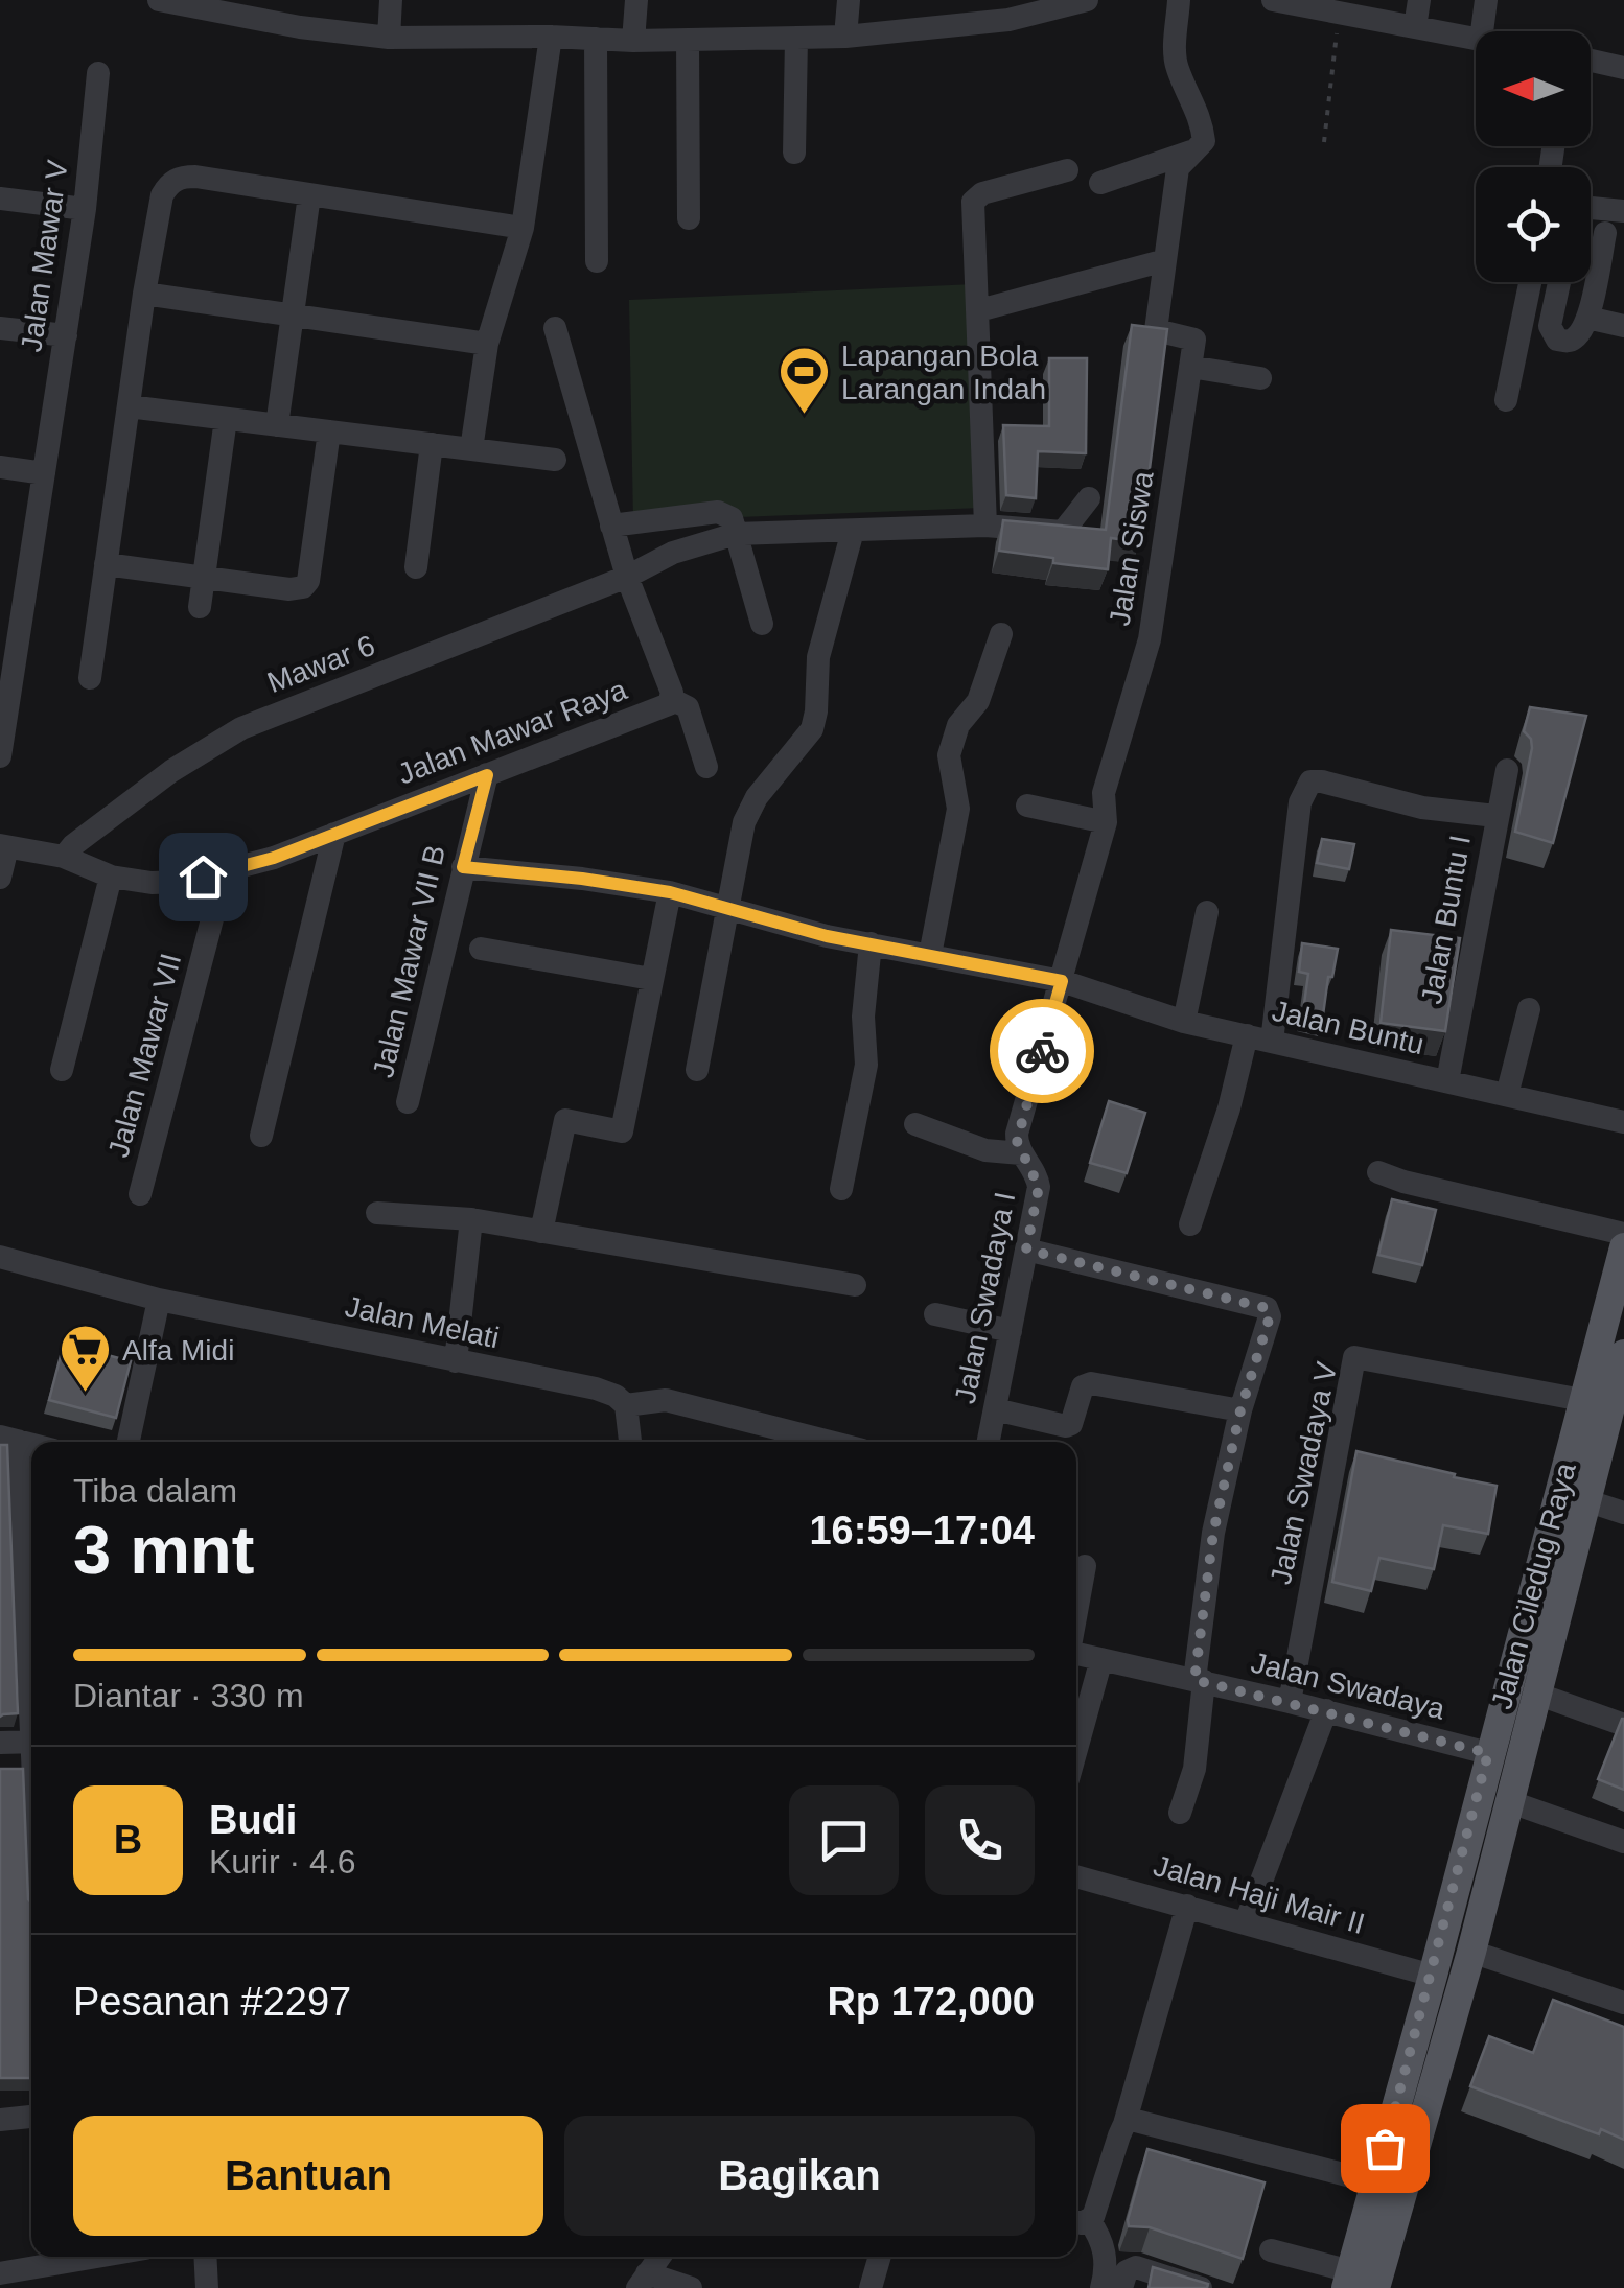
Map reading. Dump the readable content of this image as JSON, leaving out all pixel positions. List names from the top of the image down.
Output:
{
  "streets": {
    "main road": ["Jalan Ciledug Raya"],
    "street": [
      "Jalan Mawar V",
      "Jalan Siswa",
      "Mawar 6",
      "Jalan Mawar Raya",
      "Jalan Buntu I",
      "Jalan Mawar VII B",
      "Jalan Buntu",
      "Jalan Mawar VII",
      "Jalan Swadaya I",
      "Jalan Melati",
      "Jalan Swadaya V",
      "Jalan Swadaya",
      "Jalan Haji Mair II"
    ]
  },
  "crossings": [
    ["Jalan Siswa", "Jalan Buntu"],
    ["Jalan Siswa", "Jalan Swadaya I"],
    ["Mawar 6", "Jalan Mawar Raya"],
    ["Jalan Mawar Raya", "Jalan Mawar VII B"],
    ["Jalan Mawar Raya", "Jalan Mawar VII"],
    ["Jalan Buntu I", "Jalan Buntu"],
    ["Jalan Mawar VII B", "Jalan Buntu"],
    ["Jalan Buntu", "Jalan Swadaya I"],
    ["Jalan Swadaya V", "Jalan Ciledug Raya"],
    ["Jalan Swadaya V", "Jalan Swadaya"],
    ["Jalan Ciledug Raya", "Jalan Swadaya"],
    ["Jalan Ciledug Raya", "Jalan Haji Mair II"]
  ],
  "places": {
    "sports": ["Lapangan Bola Larangan Indah"],
    "supermarket": ["Alfa Midi"]
  },
  "north": "left",
  "page": {
    "heading": ["3 mnt", "Tiba dalam", "16:59–17:04"],
    "panel": [
      "Budi",
      "Kurir · 4.6",
      "Pesanan #2297",
      "Rp 172,000"
    ],
    "bar": "Diantar · 330 m",
    "round": "B",
    "buttons": ["Bantuan", "Bagikan"]
  }
}
